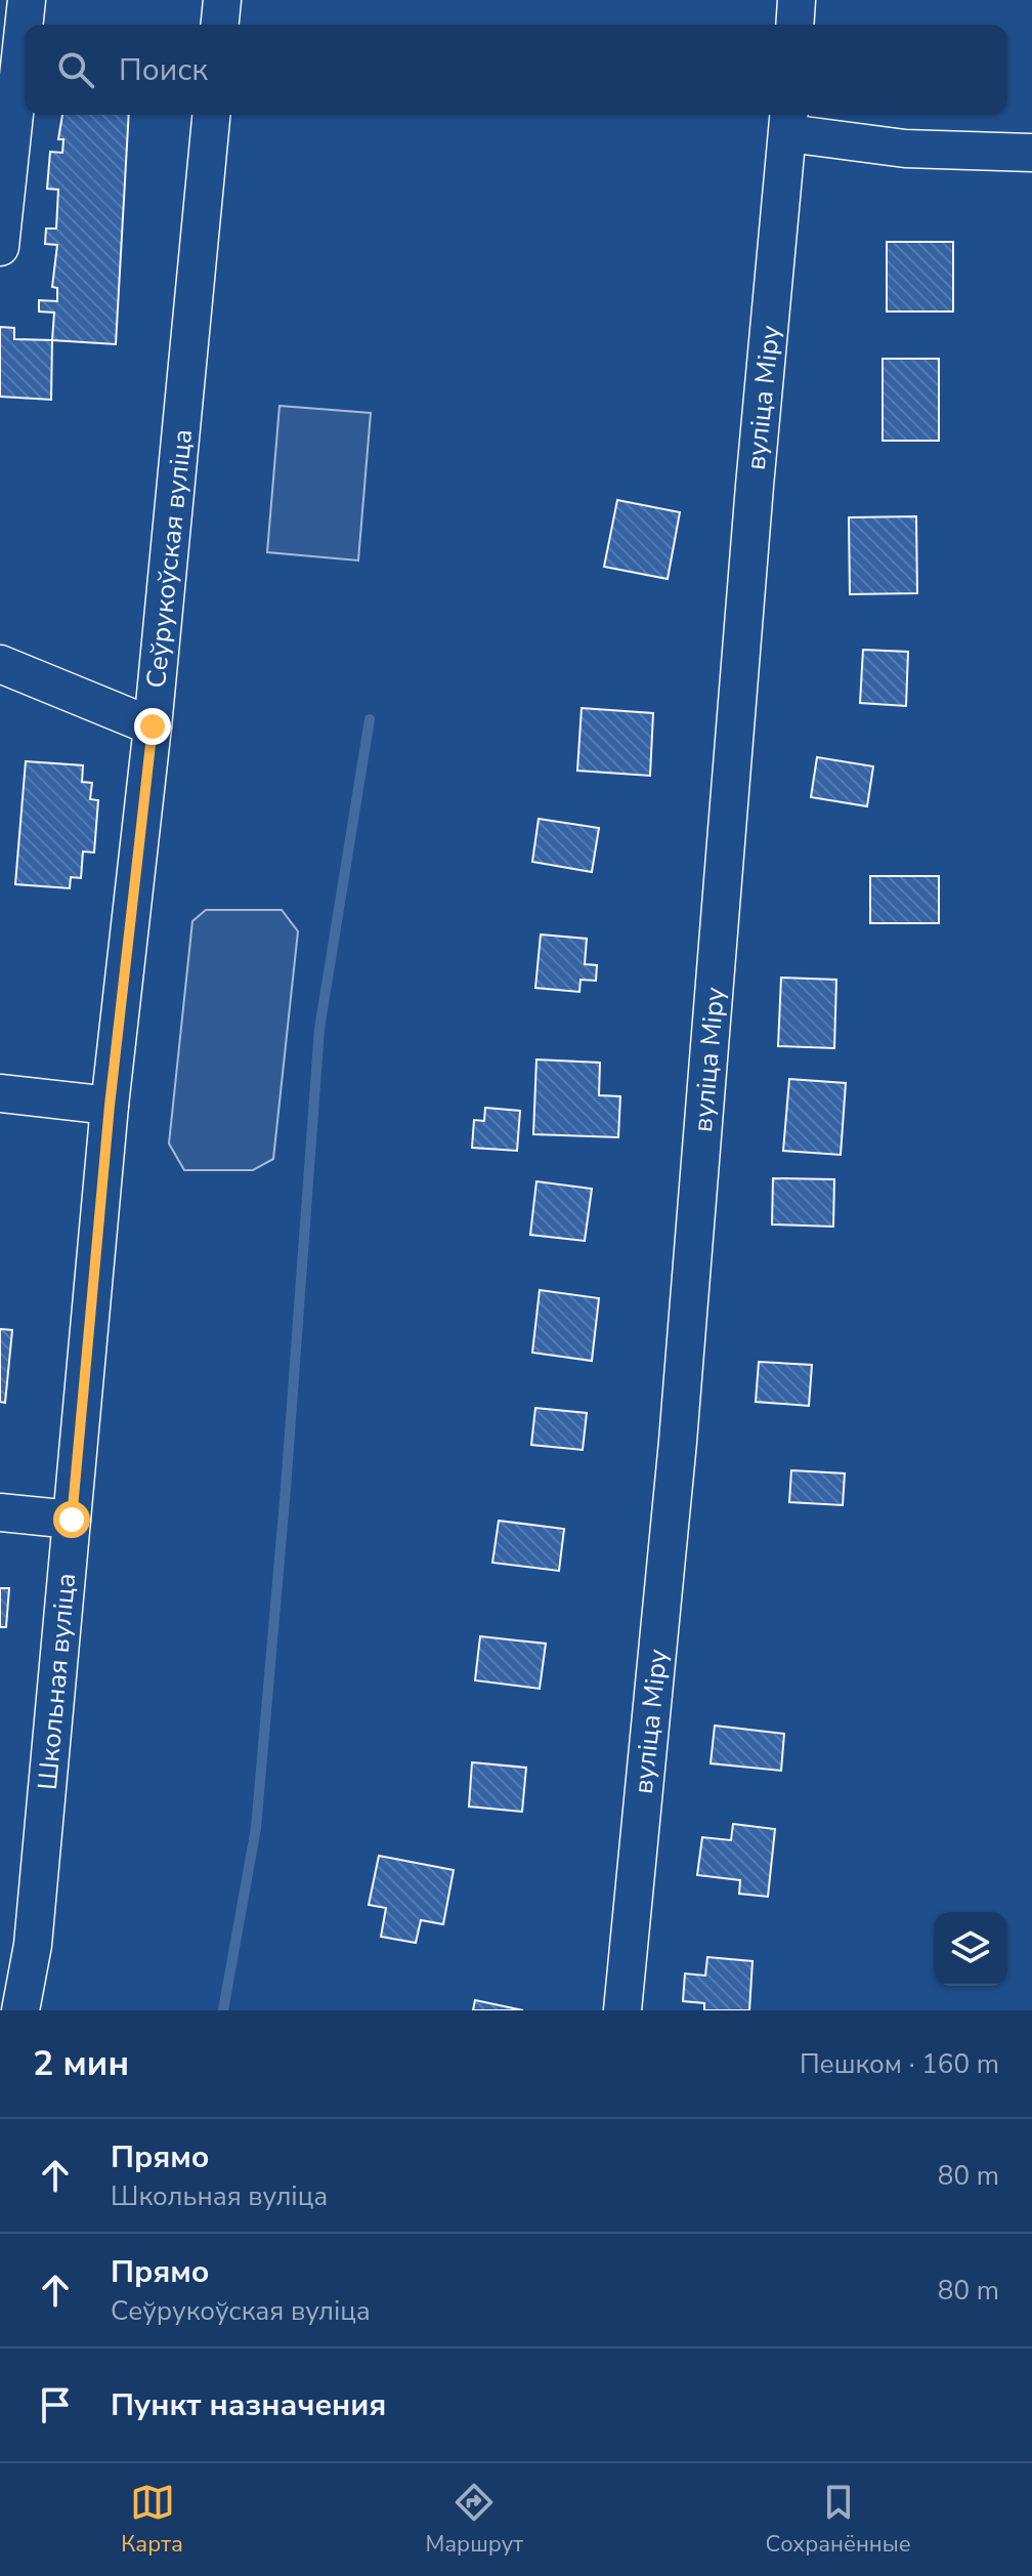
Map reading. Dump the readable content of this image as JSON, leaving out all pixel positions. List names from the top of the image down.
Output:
{
  "streets": {
    "street": ["вуліца Міру", "Сеўрукоўская вуліца", "Школьная вуліца"]
  },
  "crossings": [
    ["Сеўрукоўская вуліца", "Школьная вуліца"]
  ],
  "page": {
    "search": "Поиск",
    "heading": ["2 мин", "Пешком · 160 m"],
    "list": [
      ["Прямо", "Школьная вуліца", "80 m"],
      ["Прямо", "Сеўрукоўская вуліца", "80 m"],
      "Пункт назначения"
    ],
    "nav": ["Карта", "Маршрут", "Сохранённые"]
  }
}
